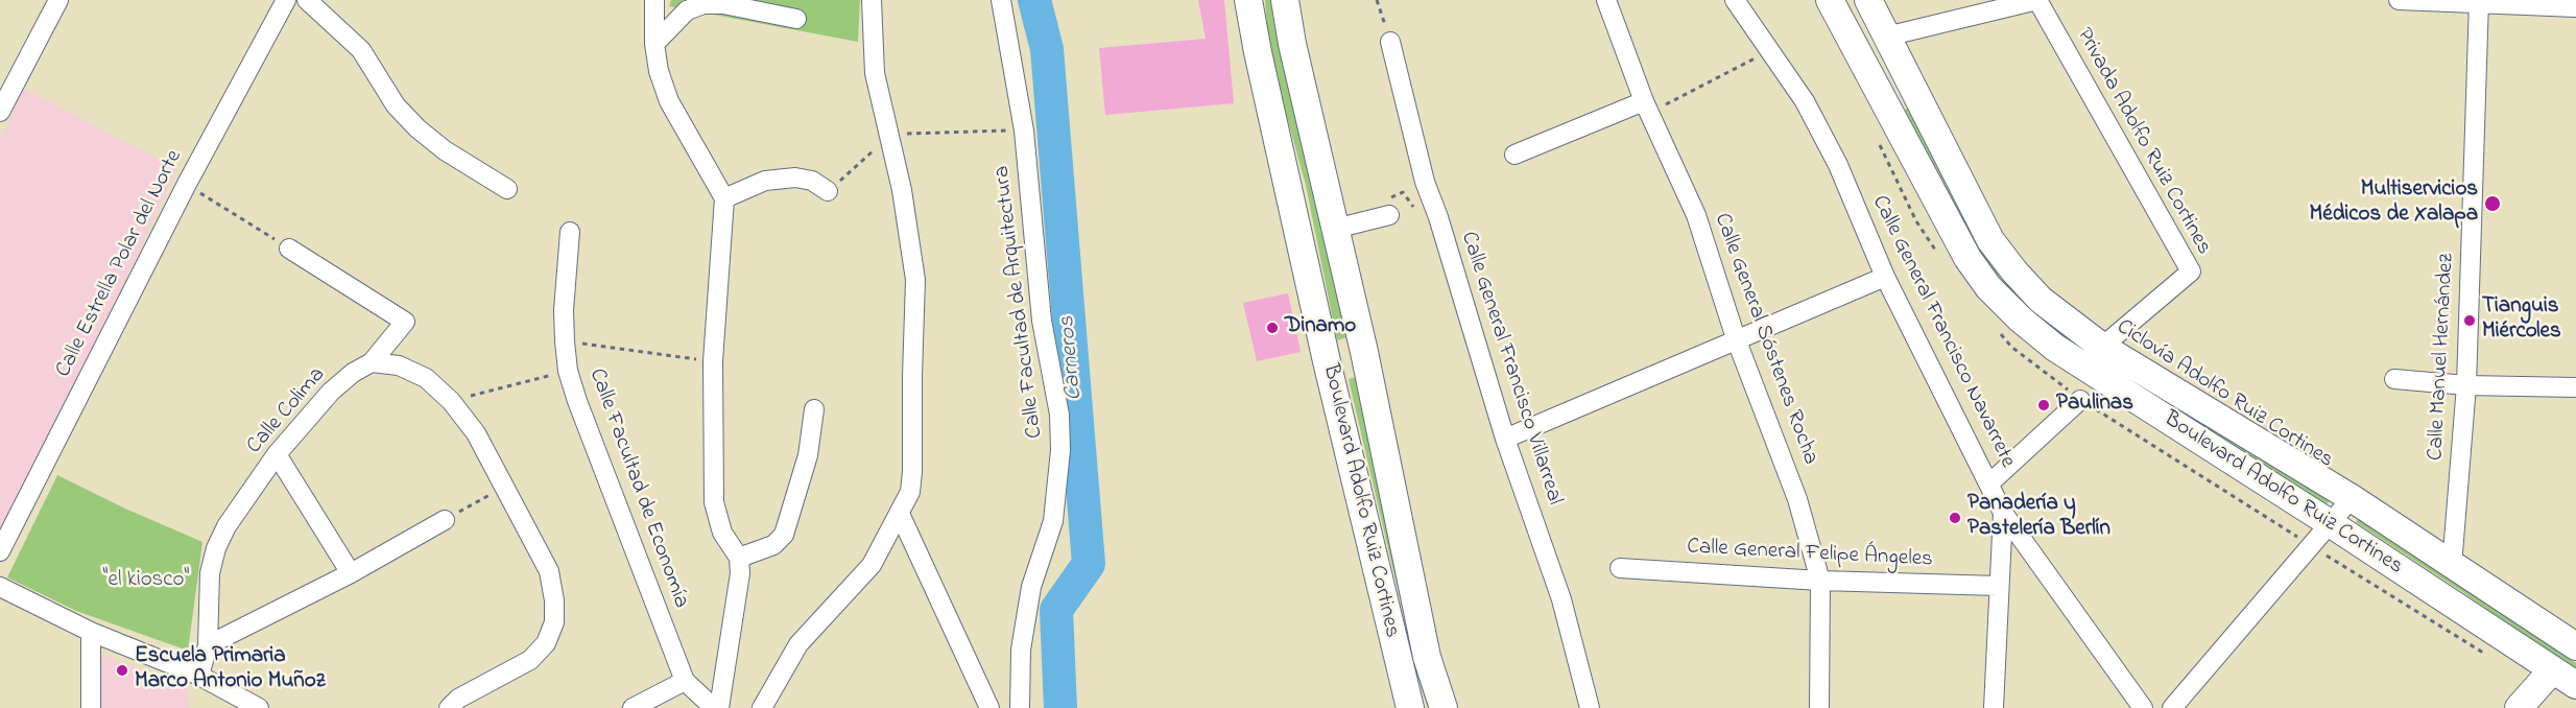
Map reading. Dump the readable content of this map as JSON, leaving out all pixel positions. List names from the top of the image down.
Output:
{
  "streets": {
    "main road": ["Boulevard Adolfo Ruiz Cortines"],
    "street": [
      "Privada Adolfo Ruiz Cortines",
      "Calle Estrella Polar del Norte",
      "Calle Facultad de Arquitectura",
      "Calle General Francisco Navarrete",
      "Calle General Sóstenes Rocha",
      "Calle Manuel Hernández",
      "Calle General Francisco Villarreal",
      "Calle Colima",
      "Calle Facultad de Economía",
      "Calle General Felipe Ángeles"
    ]
  },
  "crossings": [
    ["Privada Adolfo Ruiz Cortines", "Boulevard Adolfo Ruiz Cortines"],
    ["Calle General Sóstenes Rocha", "Calle General Felipe Ángeles"],
    ["Calle Manuel Hernández", "Boulevard Adolfo Ruiz Cortines"]
  ],
  "water": ["Carneros"],
  "parks": ["\"el kiosco\""],
  "places": [
    "Multiservicios Médicos de Xalapa",
    "Tianguis Miércoles",
    "Dinamo",
    "Paulinas",
    "Panadería y Pastelería Berlín",
    "Escuela Primaria Marco Antonio Muñoz"
  ]
}
